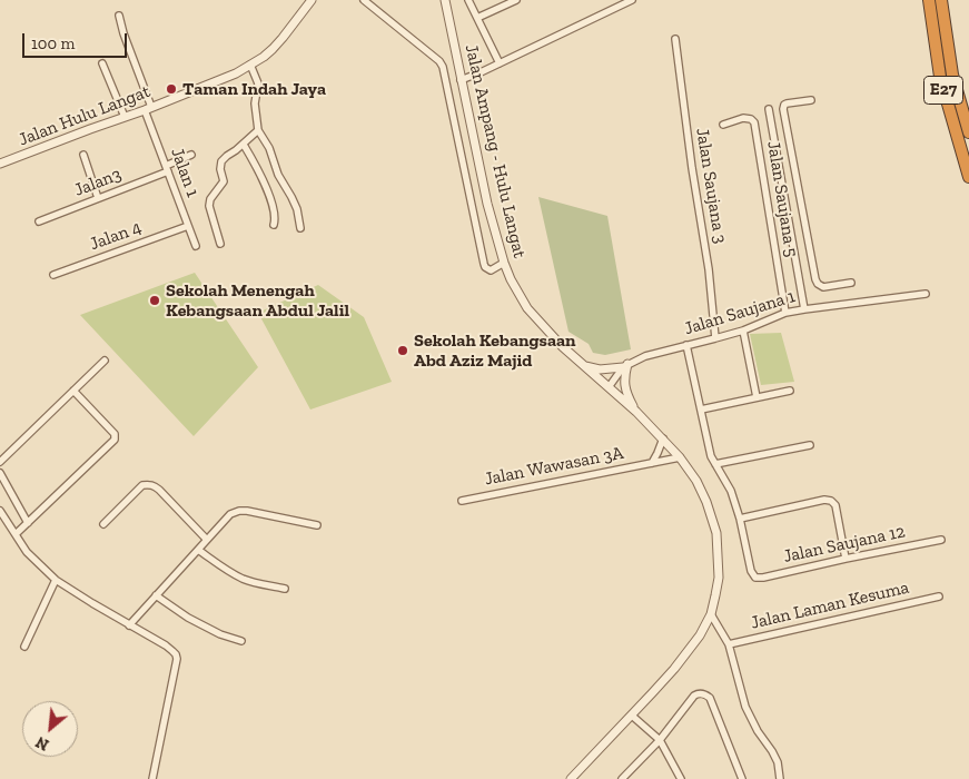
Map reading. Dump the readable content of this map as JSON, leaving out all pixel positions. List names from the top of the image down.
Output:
{
  "streets": {
    "highway": ["E27"],
    "street": [
      "Jalan Hulu Langat",
      "Jalan Ampang - Hulu Langat",
      "Jalan 1",
      "Jalan3",
      "Jalan Saujana 3",
      "Jalan Saujana 5",
      "Jalan 4",
      "Jalan Saujana 1",
      "Jalan Wawasan 3A",
      "Jalan Saujana 12",
      "Jalan Laman Kesuma"
    ]
  },
  "crossings": [
    ["Jalan Hulu Langat", "Jalan 1"],
    ["Jalan Ampang - Hulu Langat", "Jalan Wawasan 3A"],
    ["Jalan 1", "Jalan3"],
    ["Jalan 1", "Jalan 4"],
    ["Jalan Saujana 3", "Jalan Saujana 1"],
    ["Jalan Saujana 5", "Jalan Saujana 1"]
  ],
  "places": ["Taman Indah Jaya", "Sekolah Menengah Kebangsaan Abdul Jalil", "Sekolah Kebangsaan Abd Aziz Majid"],
  "scale_bar": "100 m",
  "north": "bottom left"
}
